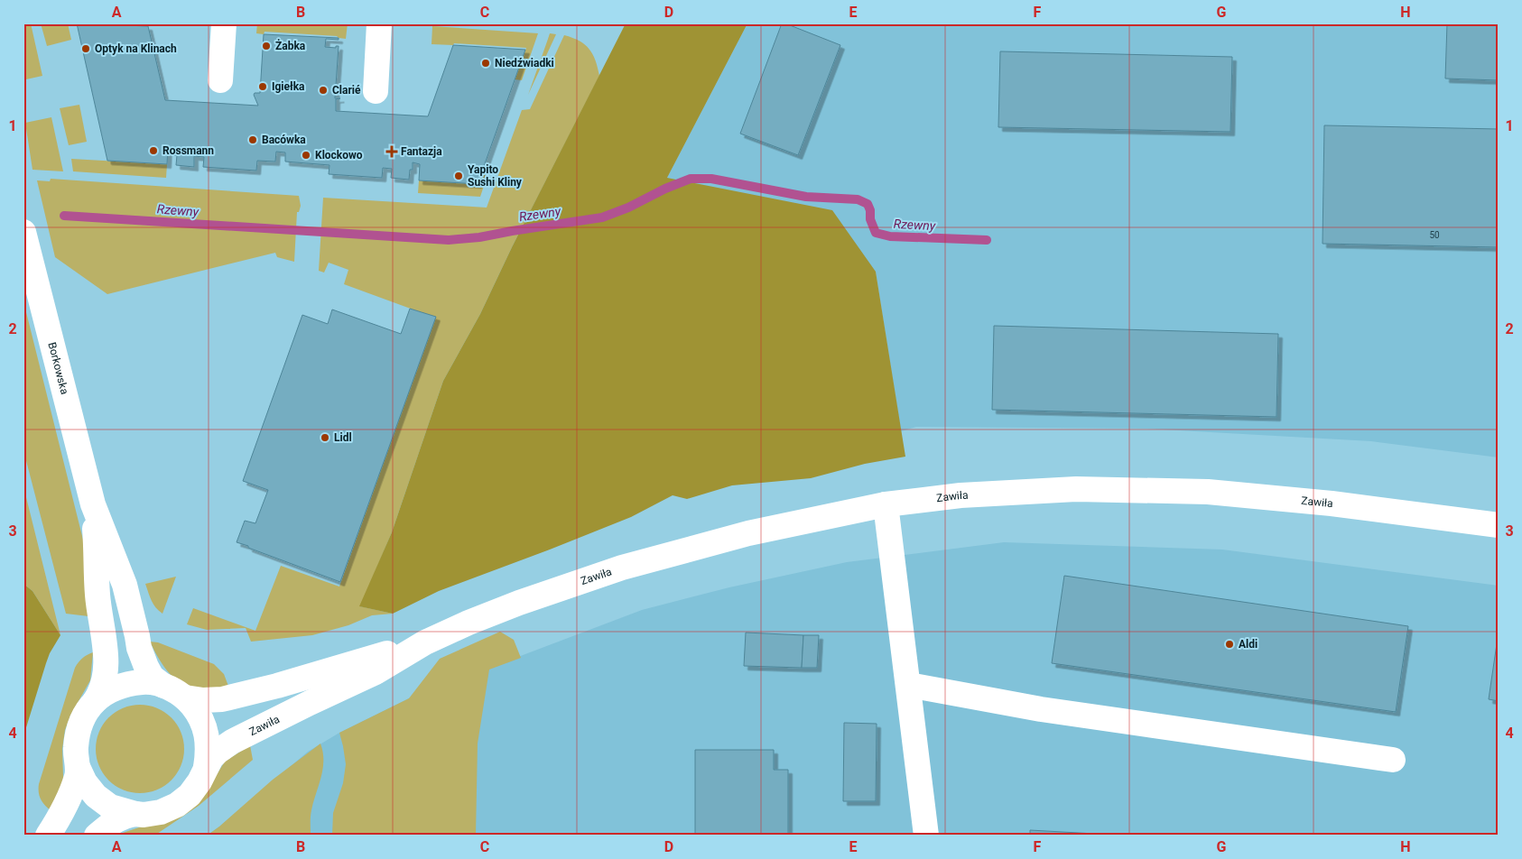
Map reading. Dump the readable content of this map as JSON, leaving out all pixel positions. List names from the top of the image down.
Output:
{
  "streets": {
    "street": ["Borkowska", "Zawiła"]
  },
  "crossings": [
    ["Borkowska", "Zawiła"]
  ],
  "water": ["Rzewny"],
  "places": {
    "other": [
      "Żabka",
      "Optyk na Klinach",
      "Niedźwiadki",
      "Igiełka",
      "Clarié",
      "Bacówka",
      "Rossmann",
      "Klockowo",
      "Yapito Sushi Kliny",
      "Lidl",
      "Aldi"
    ],
    "health": ["Fantazja"]
  },
  "house_numbers": ["50"],
  "grid": {
    "columns": [
      "A",
      "B",
      "C",
      "D",
      "E",
      "F",
      "G",
      "H"
    ],
    "rows": [
      "1",
      "2",
      "3",
      "4"
    ]
  }
}
